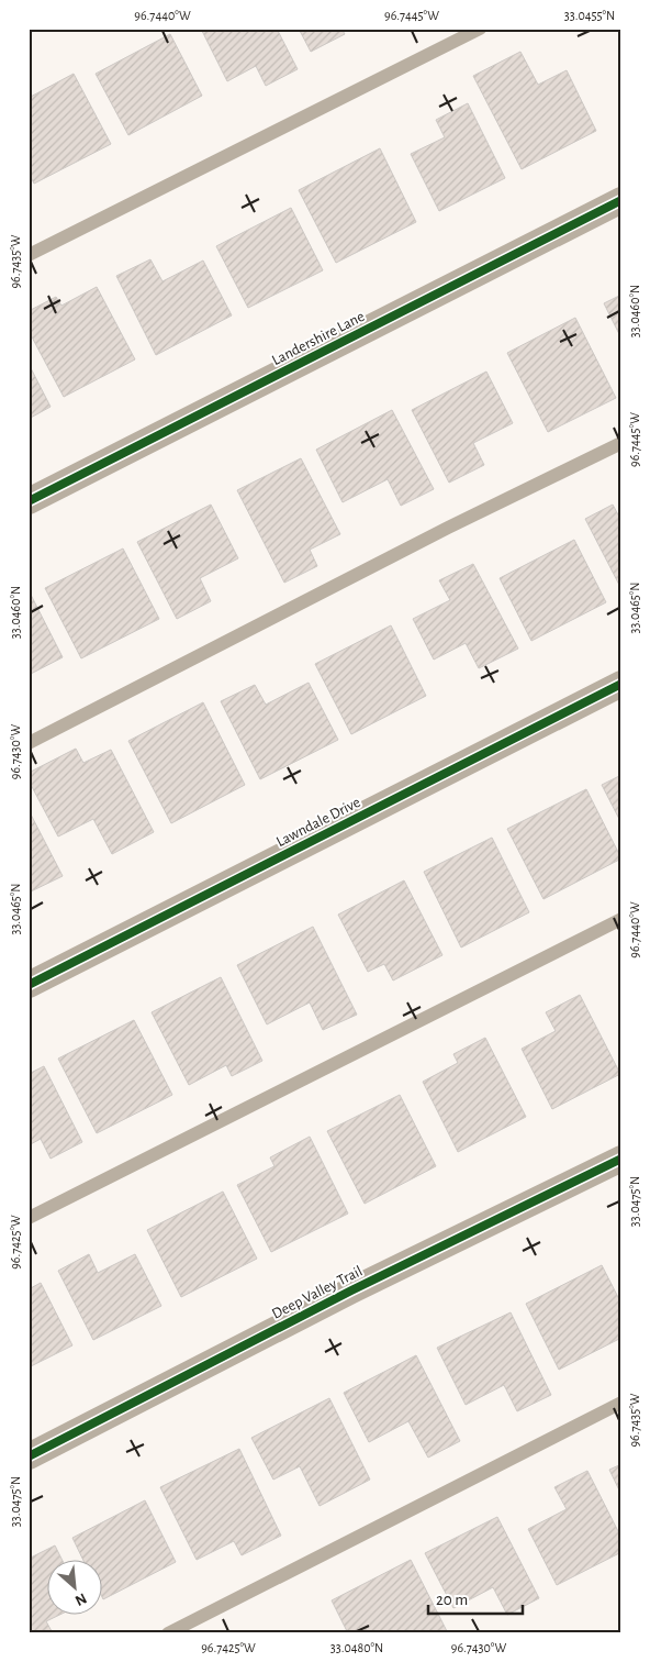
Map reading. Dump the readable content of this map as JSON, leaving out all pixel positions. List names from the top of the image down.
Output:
{
  "streets": {
    "street": ["Landershire Lane", "Lawndale Drive", "Deep Valley Trail"]
  },
  "scale_bar": "20 m",
  "north": "bottom right",
  "coordinates": [
    "96.7440°W",
    "96.7445°W",
    "33.0455°N",
    "96.7435°W",
    "33.0460°N",
    "33.0465°N",
    "96.7430°W",
    "33.0475°N",
    "96.7425°W",
    "33.0480°N"
  ]
}
